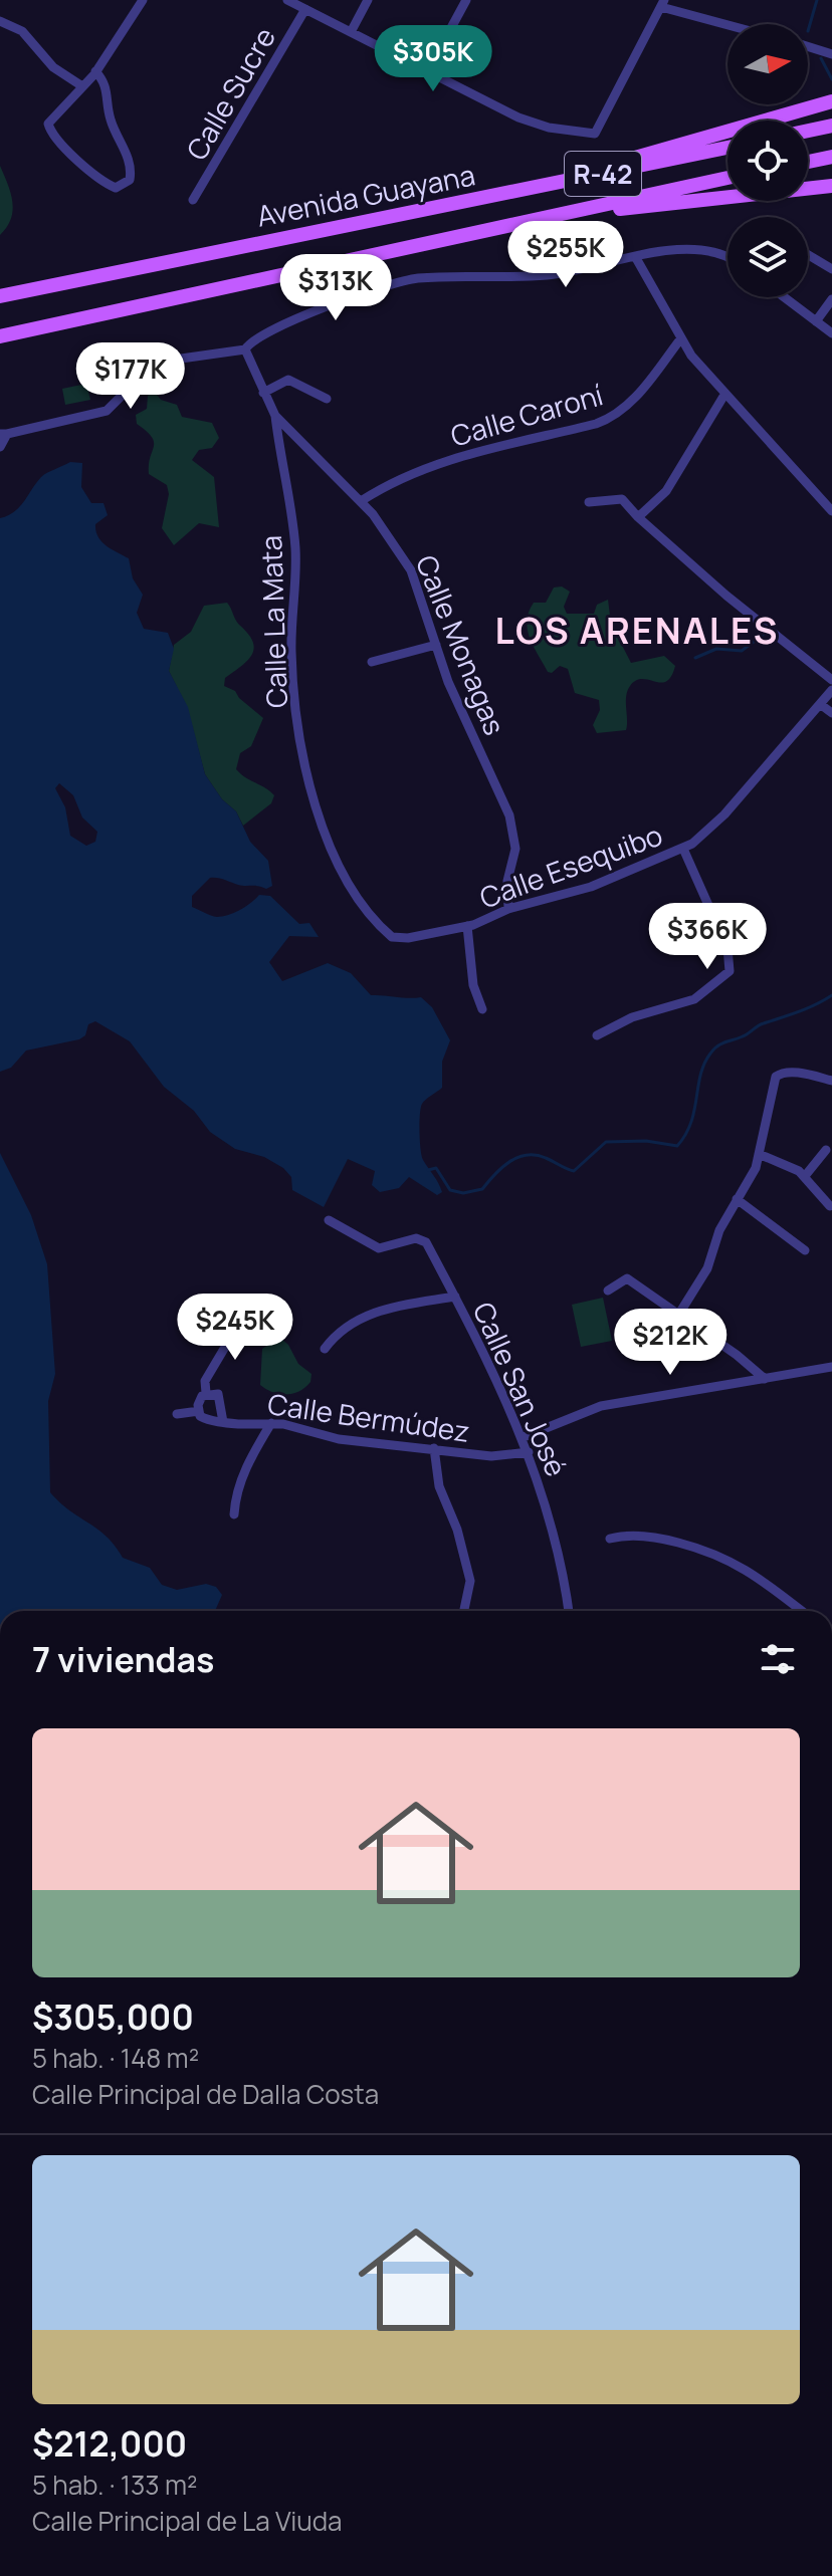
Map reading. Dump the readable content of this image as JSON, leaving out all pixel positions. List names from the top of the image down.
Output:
{
  "streets": {
    "main road": ["R-42", "Avenida Guayana"],
    "street": [
      "Calle Sucre",
      "Calle Caroní",
      "Calle La Mata",
      "Calle Monagas",
      "Calle Esequibo",
      "Calle San José",
      "Calle Bermúdez"
    ]
  },
  "crossings": [
    ["Calle Caroní", "Calle Monagas"],
    ["Calle La Mata", "Calle Monagas"],
    ["Calle La Mata", "Calle Esequibo"],
    ["Calle Monagas", "Calle Esequibo"],
    ["Calle San José", "Calle Bermúdez"]
  ],
  "districts": ["LOS ARENALES"],
  "north": "right",
  "page": {
    "price": [
      "$305K",
      "$255K",
      "$313K",
      "$177K",
      "$366K",
      "$245K",
      "$212K"
    ],
    "heading": "7 viviendas",
    "list": [
      {
        "name": "$305,000",
        "note": "5 hab. · 148 m² · Calle Principal de Dalla Costa"
      },
      {
        "name": "$212,000",
        "note": "5 hab. · 133 m² · Calle Principal de La Viuda"
      }
    ]
  }
}
